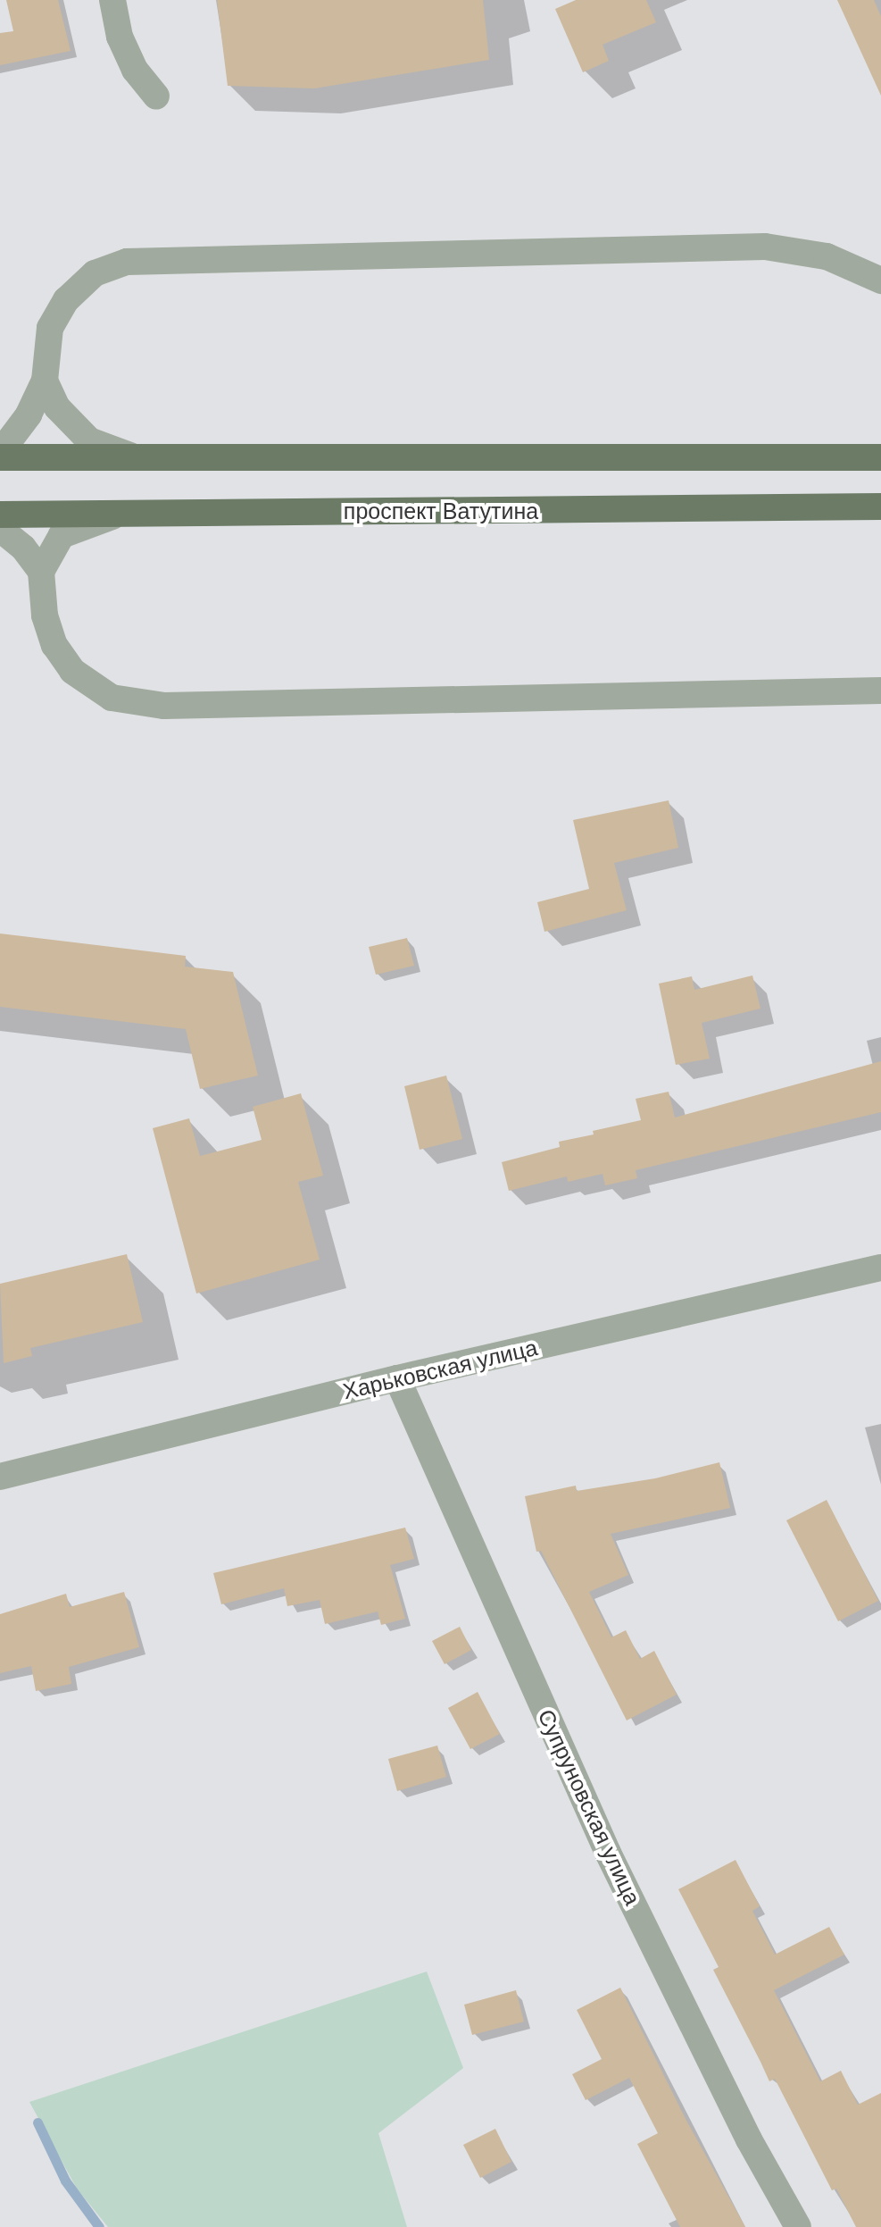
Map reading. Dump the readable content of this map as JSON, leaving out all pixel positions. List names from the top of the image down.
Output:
{
  "streets": {
    "main road": ["проспект Ватутина"],
    "street": ["Харьковская улица", "Супруновская улица"]
  },
  "crossings": [
    ["Харьковская улица", "Супруновская улица"]
  ]
}
